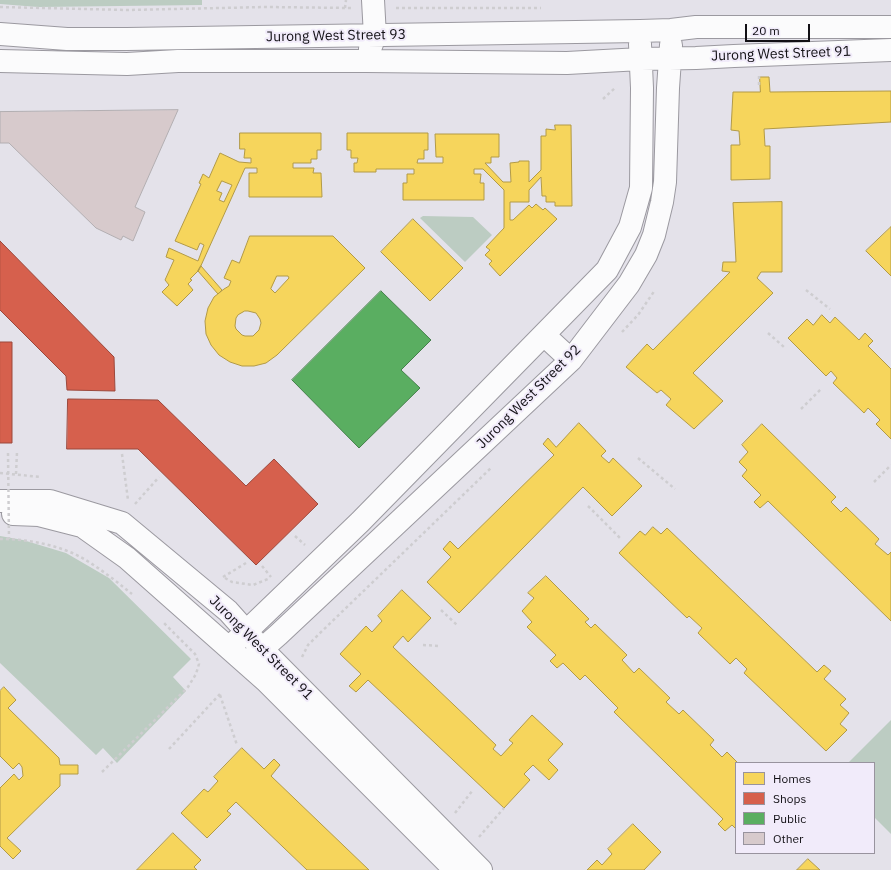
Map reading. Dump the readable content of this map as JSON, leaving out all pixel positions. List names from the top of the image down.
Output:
{
  "streets": {
    "street": ["Jurong West Street 93", "Jurong West Street 91", "Jurong West Street 92"]
  },
  "crossings": [
    ["Jurong West Street 93", "Jurong West Street 91"],
    ["Jurong West Street 93", "Jurong West Street 92"],
    ["Jurong West Street 91", "Jurong West Street 92"]
  ],
  "legend": [
    "Homes",
    "Shops",
    "Public",
    "Other"
  ],
  "scale_bar": "20 m"
}
